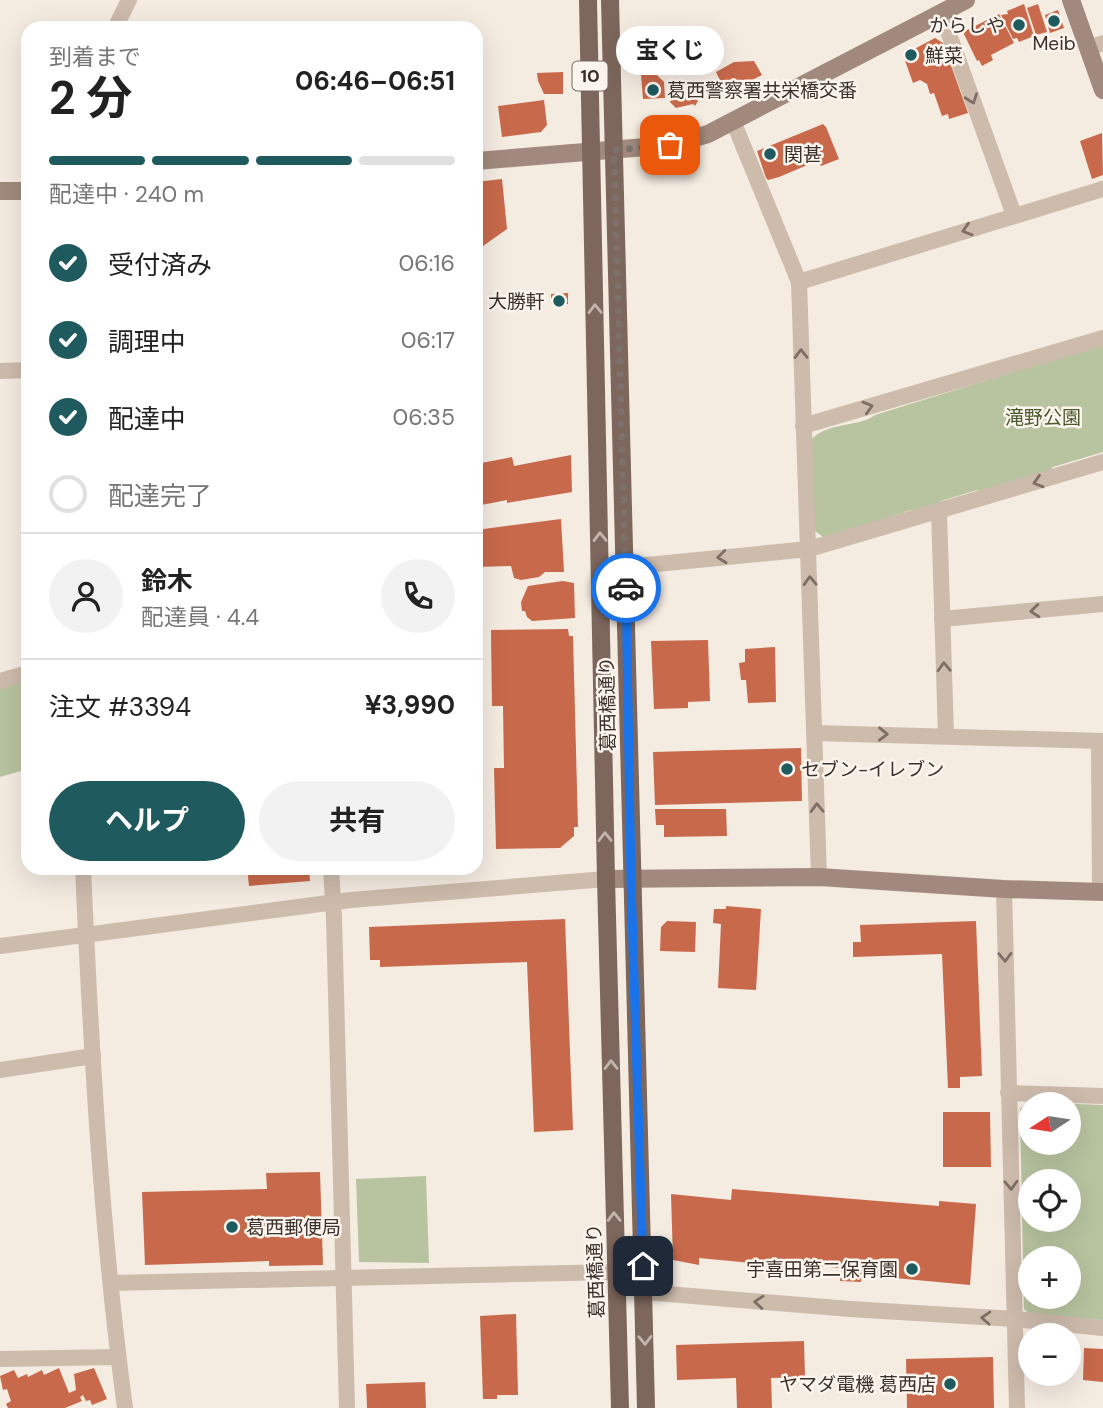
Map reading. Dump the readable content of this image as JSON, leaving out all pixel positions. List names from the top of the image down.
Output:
{
  "streets": {
    "main road": ["10", "葛西橋通り"]
  },
  "parks": ["滝野公園"],
  "places": [
    "Meib",
    "からしや",
    "鮮菜",
    "葛西警察署共栄橋交番",
    "宝くじ",
    "関甚",
    "大勝軒",
    "セブン-イレブン",
    "葛西郵便局",
    "宇喜田第二保育園",
    "ヤマダ電機 葛西店"
  ],
  "north": "left",
  "page": {
    "heading": ["2 分", "到着まで", "06:46–06:51"],
    "panel": [
      "鈴木",
      "配達員 · 4.4",
      "注文 #3394",
      "¥3,990"
    ],
    "bubble": "宝くじ",
    "bar": "配達中 · 240 m",
    "list": [
      ["受付済み", "06:16"],
      ["調理中", "06:17"],
      ["配達中", "06:35"],
      "配達完了"
    ],
    "buttons": ["ヘルプ", "共有"],
    "map_buttons": ["+", "−"]
  }
}
